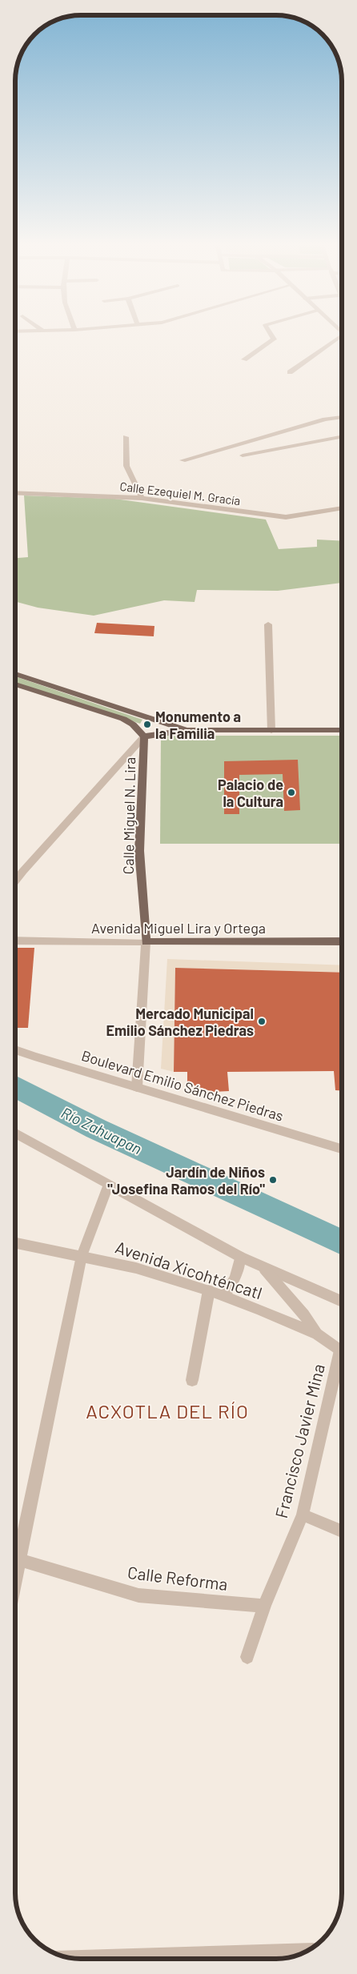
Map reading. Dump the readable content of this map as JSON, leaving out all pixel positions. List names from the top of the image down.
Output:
{
  "streets": {
    "main road": ["Calle Miguel N. Lira", "Avenida Miguel Lira y Ortega"],
    "street": [
      "Calle Ezequiel M. Gracía",
      "Boulevard Emilio Sánchez Piedras",
      "Avenida Xicohténcatl",
      "Francisco Javier Mina",
      "Calle Reforma"
    ]
  },
  "crossings": [
    ["Calle Miguel N. Lira", "Avenida Miguel Lira y Ortega"],
    ["Calle Miguel N. Lira", "Boulevard Emilio Sánchez Piedras"],
    ["Francisco Javier Mina", "Calle Reforma"]
  ],
  "districts": ["ACXOTLA DEL RÍO"],
  "water": ["Río Zahuapan"],
  "places": [
    "Monumento a la Familia",
    "Palacio de la Cultura",
    "Mercado Municipal Emilio Sánchez Piedras",
    "Jardín de Niños \"Josefina Ramos del Río\""
  ]
}
